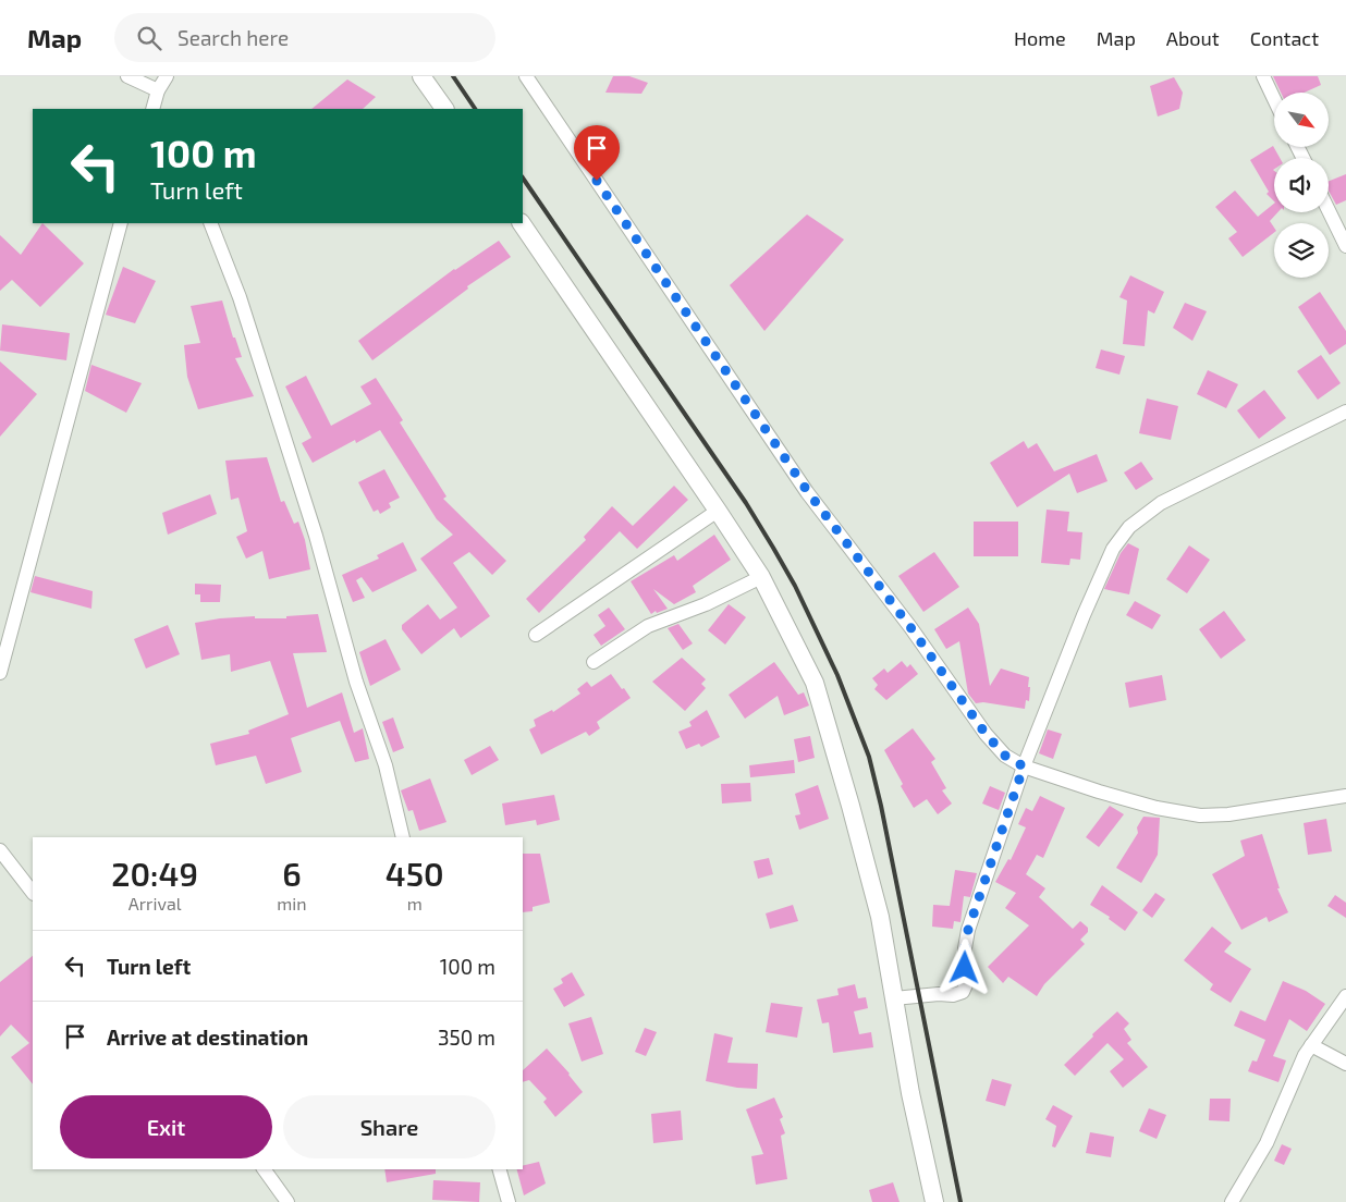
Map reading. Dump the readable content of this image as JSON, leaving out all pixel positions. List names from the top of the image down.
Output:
{
  "north": "bottom right",
  "page": {
    "header": "Map",
    "search": "Search here",
    "nav": [
      "Home",
      "Map",
      "About",
      "Contact"
    ],
    "turn": ["100 m", "Turn left"],
    "eta": [
      "20:49",
      "Arrival",
      "6",
      "min",
      "450",
      "m"
    ],
    "list": [
      {
        "name": "Turn left",
        "value": "100 m"
      },
      {
        "name": "Arrive at destination",
        "value": "350 m"
      }
    ],
    "buttons": ["Exit", "Share"]
  }
}
